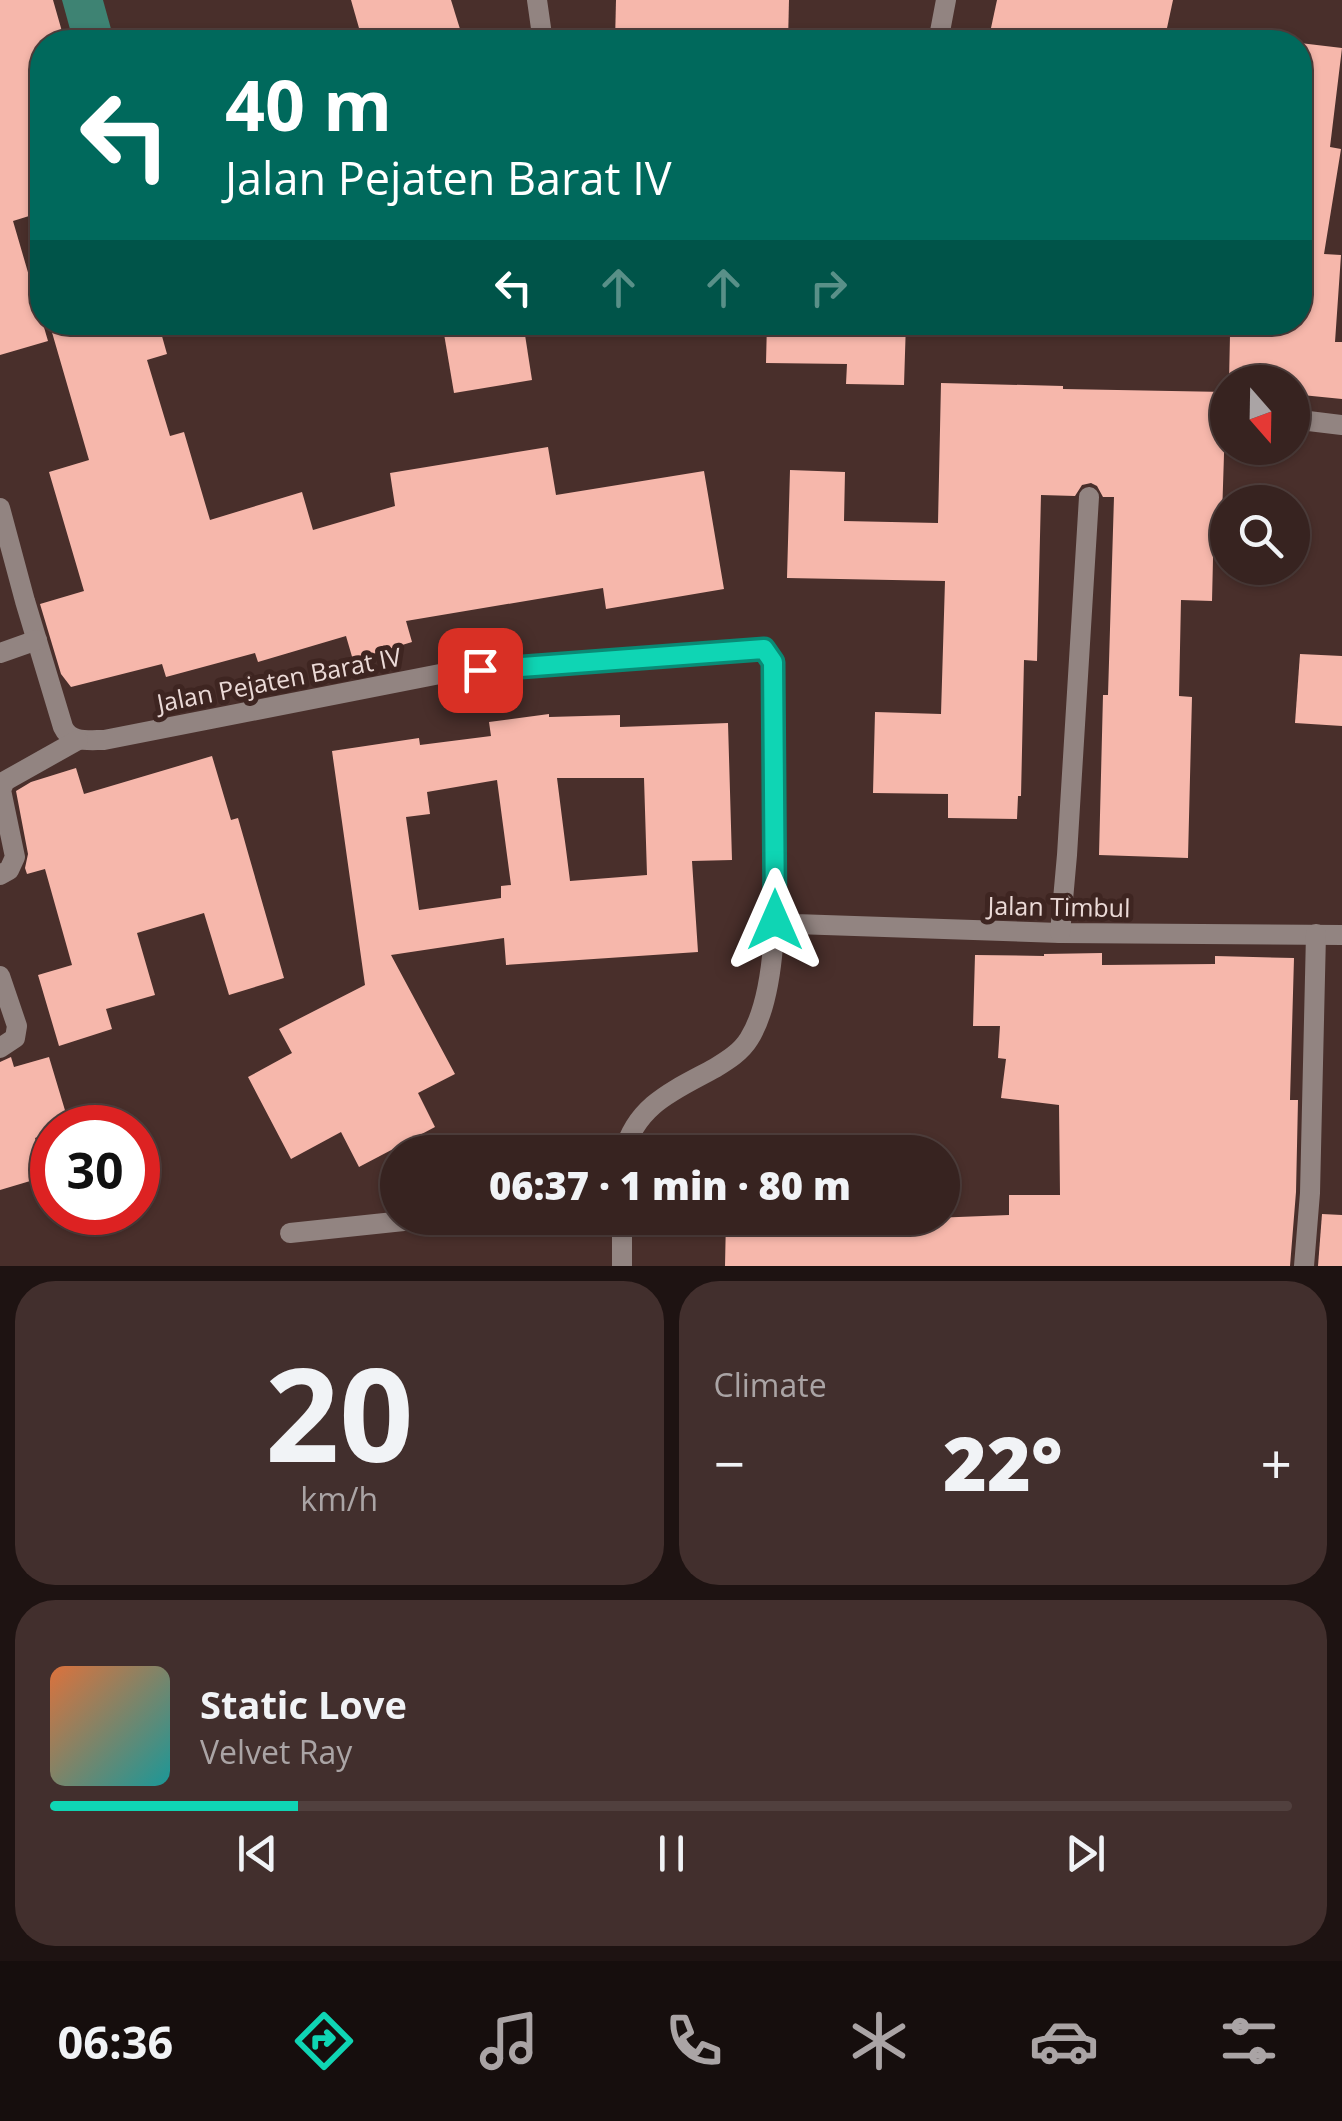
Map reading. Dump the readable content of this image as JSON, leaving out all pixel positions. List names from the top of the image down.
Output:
{
  "streets": {
    "street": ["Jalan Pejaten Barat IV", "Jalan Timbul"]
  },
  "crossings": [
    ["Jalan Pejaten Barat IV", "Jalan Timbul"]
  ],
  "north": "bottom",
  "page": {
    "turn": ["40 m", "Jalan Pejaten Barat IV"],
    "limit": "30",
    "trip": "06:37 · 1 min · 80 m",
    "tile": [
      ["20", "km/h"],
      "Climate"
    ],
    "heat": ["−", "22°", "+"],
    "song": ["Static Love", "Velvet Ray"],
    "tabs": "06:36"
  }
}
